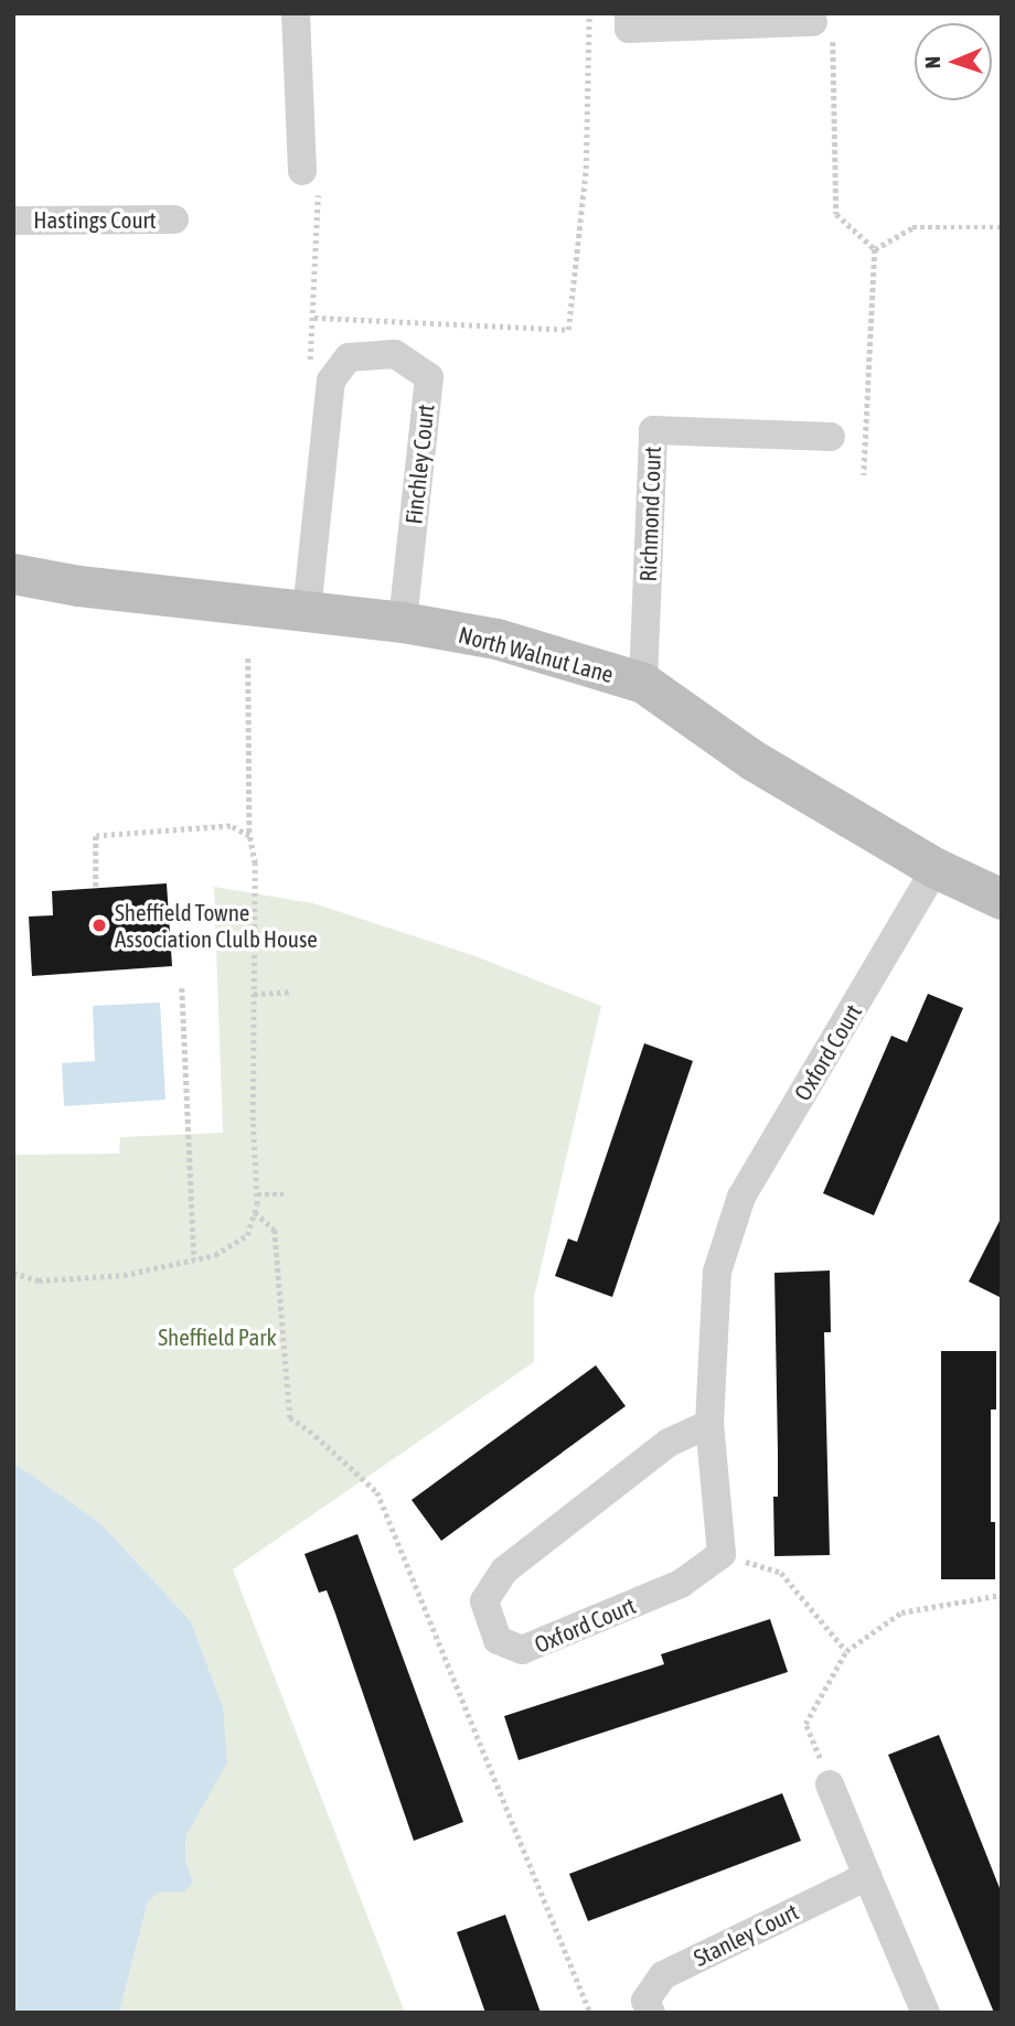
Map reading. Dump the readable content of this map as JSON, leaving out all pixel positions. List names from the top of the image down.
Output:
{
  "streets": {
    "street": [
      "Hastings Court",
      "Finchley Court",
      "Richmond Court",
      "North Walnut Lane",
      "Oxford Court",
      "Stanley Court"
    ]
  },
  "crossings": [
    ["Finchley Court", "North Walnut Lane"],
    ["Richmond Court", "North Walnut Lane"],
    ["North Walnut Lane", "Oxford Court"]
  ],
  "parks": ["Sheffield Park"],
  "places": ["Sheffield Towne Association Clulb House"],
  "north": "left"
}
